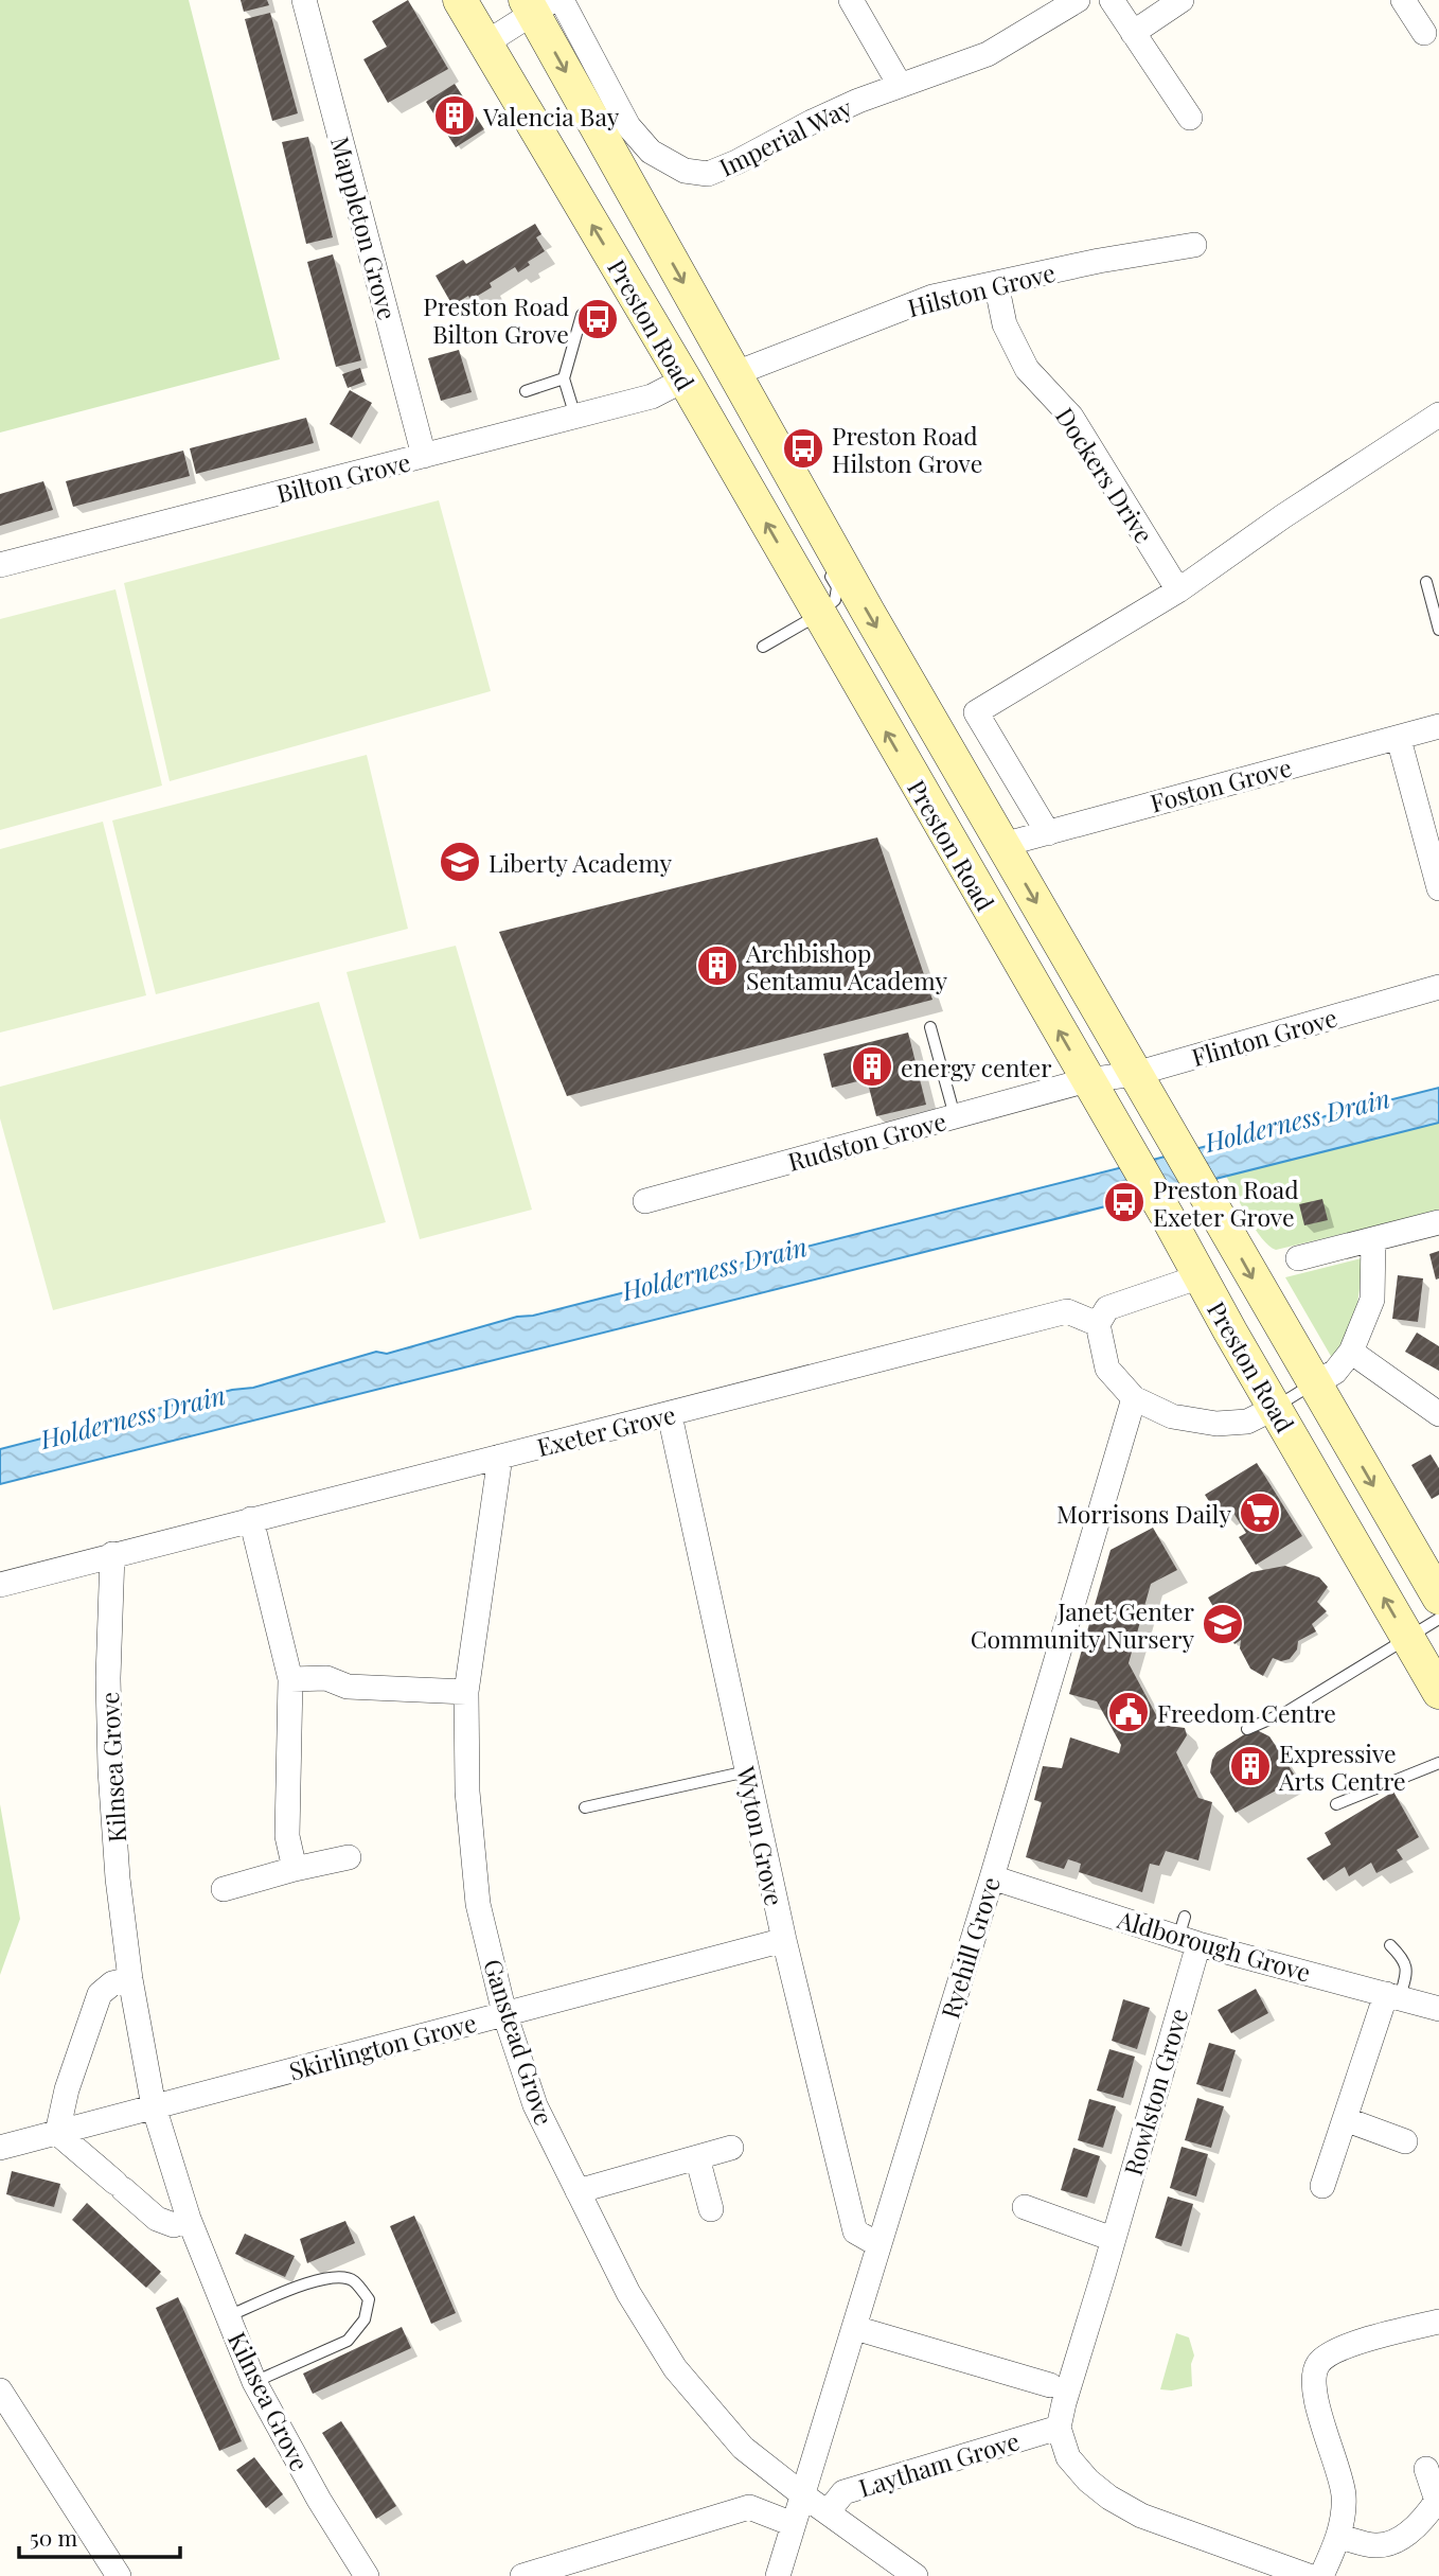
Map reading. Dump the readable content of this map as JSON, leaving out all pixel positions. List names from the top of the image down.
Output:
{
  "streets": {
    "street": [
      "Imperial Way",
      "Mappleton Grove",
      "Hilston Grove",
      "Preston Road",
      "Dockers Drive",
      "Bilton Grove",
      "Foston Grove",
      "Flinton Grove",
      "Rudston Grove",
      "Exeter Grove",
      "Kilnsea Grove",
      "Wyton Grove",
      "Aldborough Grove",
      "Ryehill Grove",
      "Ganstead Grove",
      "Skirlington Grove",
      "Rowlston Grove",
      "Laytham Grove"
    ]
  },
  "crossings": [
    ["Imperial Way", "Preston Road"],
    ["Mappleton Grove", "Bilton Grove"],
    ["Hilston Grove", "Preston Road"],
    ["Hilston Grove", "Dockers Drive"],
    ["Preston Road", "Bilton Grove"],
    ["Preston Road", "Foston Grove"],
    ["Preston Road", "Flinton Grove"],
    ["Preston Road", "Rudston Grove"],
    ["Flinton Grove", "Rudston Grove"],
    ["Exeter Grove", "Kilnsea Grove"],
    ["Exeter Grove", "Wyton Grove"],
    ["Exeter Grove", "Ganstead Grove"],
    ["Kilnsea Grove", "Skirlington Grove"],
    ["Wyton Grove", "Ryehill Grove"],
    ["Wyton Grove", "Skirlington Grove"],
    ["Aldborough Grove", "Ryehill Grove"],
    ["Aldborough Grove", "Rowlston Grove"],
    ["Ryehill Grove", "Ganstead Grove"],
    ["Ganstead Grove", "Skirlington Grove"],
    ["Ganstead Grove", "Laytham Grove"],
    ["Rowlston Grove", "Laytham Grove"]
  ],
  "water": ["Holderness Drain"],
  "places": {
    "building": [
      "Valencia Bay",
      "Archbishop Sentamu Academy",
      "energy center",
      "Expressive Arts Centre"
    ],
    "bus stop": ["Preston Road Bilton Grove", "Preston Road Hilston Grove", "Preston Road Exeter Grove"],
    "school or university": ["Liberty Academy", "Janet Genter Community Nursery"],
    "supermarket": ["Morrisons Daily"],
    "public building": ["Freedom Centre"]
  },
  "scale_bar": "50 m"
}
